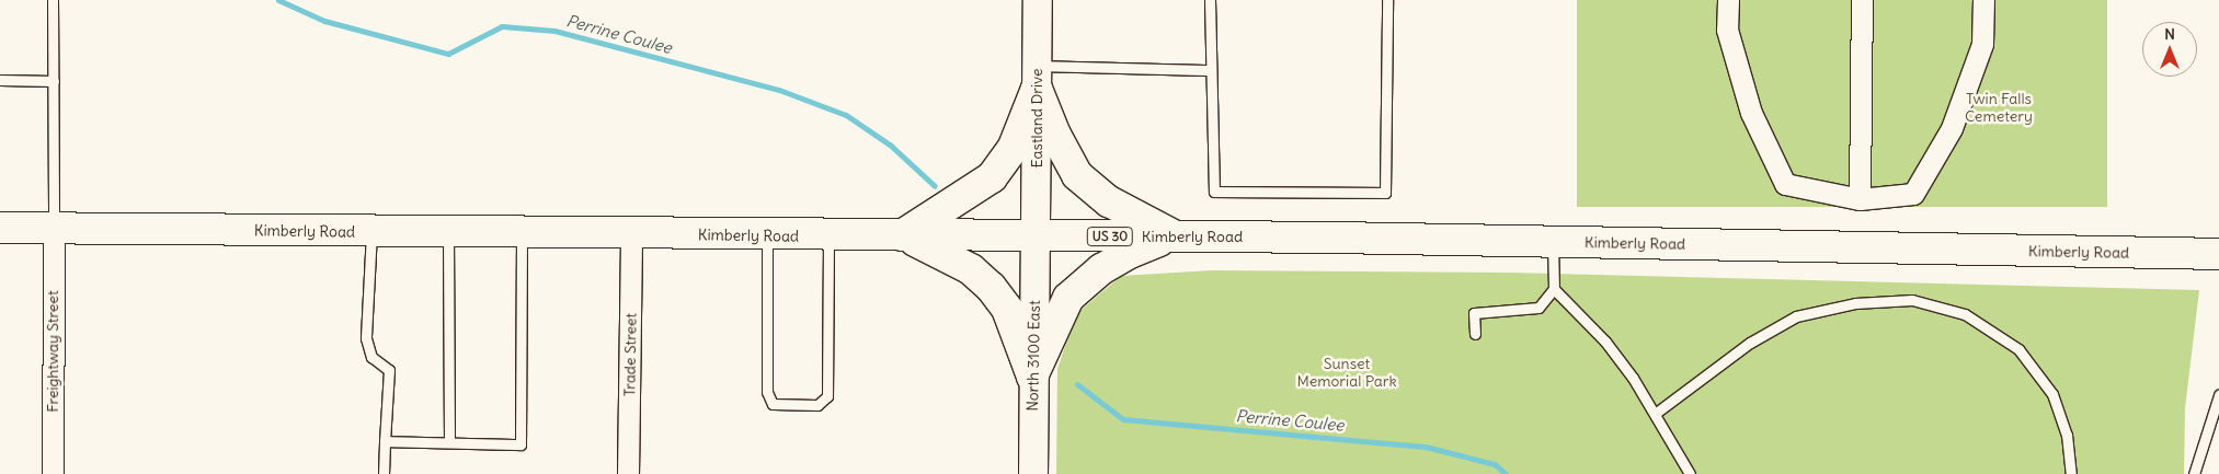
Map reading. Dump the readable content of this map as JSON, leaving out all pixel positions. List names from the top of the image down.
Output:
{
  "streets": {
    "main road": [
      "Eastland Drive",
      "Kimberly Road",
      "US 30",
      "North 3100 East"
    ],
    "street": ["Freightway Street", "Trade Street"]
  },
  "crossings": [
    ["Eastland Drive", "Kimberly Road"],
    ["Eastland Drive", "North 3100 East"],
    ["Kimberly Road", "Freightway Street"],
    ["Kimberly Road", "Trade Street"],
    ["Kimberly Road", "North 3100 East"]
  ],
  "water": ["Perrine Coulee"],
  "parks": ["Twin Falls Cemetery", "Sunset Memorial Park"],
  "north": "top"
}
